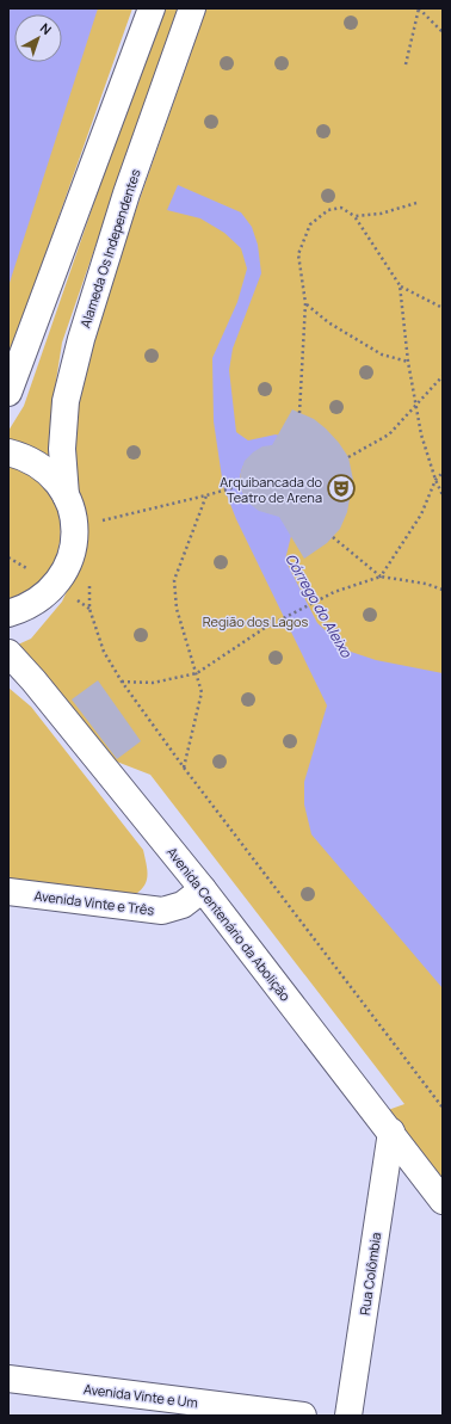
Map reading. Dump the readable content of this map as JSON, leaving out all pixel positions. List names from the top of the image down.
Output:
{
  "streets": {
    "street": [
      "Alameda Os Independentes",
      "Avenida Vinte e Três",
      "Avenida Centenário da Abolição",
      "Rua Colômbia",
      "Avenida Vinte e Um"
    ]
  },
  "crossings": [
    ["Avenida Vinte e Três", "Avenida Centenário da Abolição"],
    ["Avenida Centenário da Abolição", "Rua Colômbia"]
  ],
  "water": ["Córrego do Aleixo"],
  "parks": ["Região dos Lagos"],
  "places": {
    "theatre": ["Arquibancada do Teatro de Arena"]
  },
  "north": "top right"
}
